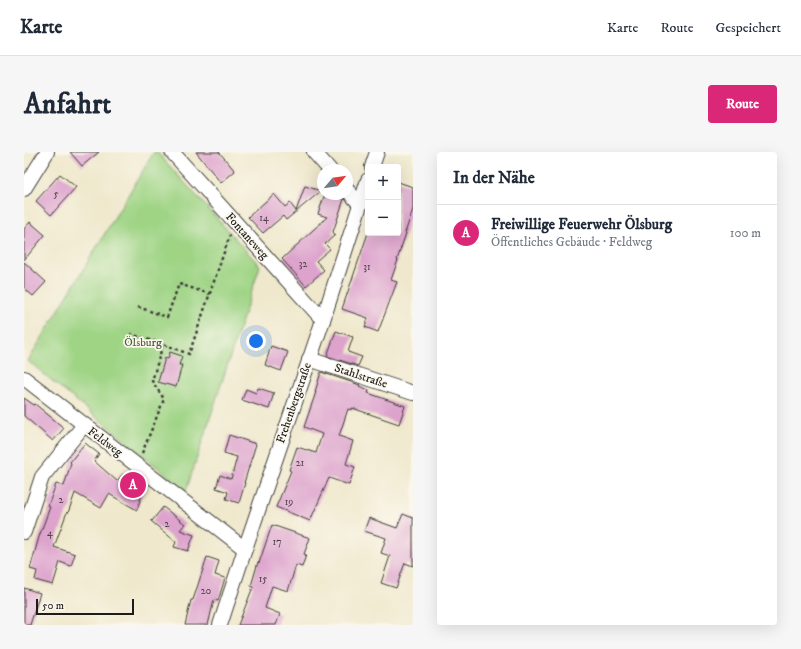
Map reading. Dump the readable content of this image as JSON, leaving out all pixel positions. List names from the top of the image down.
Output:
{
  "streets": {
    "street": [
      "Fontaneweg",
      "Stahlstraße",
      "Frehenbergstraße",
      "Feldweg"
    ]
  },
  "crossings": [
    ["Fontaneweg", "Frehenbergstraße"],
    ["Stahlstraße", "Frehenbergstraße"],
    ["Frehenbergstraße", "Feldweg"]
  ],
  "parks": ["Ölsburg"],
  "house_numbers": [
    "5",
    "14",
    "32",
    "31",
    "21",
    "2",
    "19",
    "2",
    "4",
    "17",
    "15",
    "20"
  ],
  "scale_bar": "50 m",
  "north": "top right",
  "page": {
    "header": "Karte",
    "nav": ["Karte", "Route", "Gespeichert"],
    "buttons": "Route",
    "title": "Anfahrt",
    "heading": "In der Nähe",
    "map_buttons": ["+", "−"],
    "list": [
      {
        "mark": "A",
        "name": "Freiwillige Feuerwehr Ölsburg",
        "note": "Öffentliches Gebäude · Feldweg",
        "value": "100 m"
      }
    ],
    "pins": "A",
    "scale": "50 m"
  }
}
